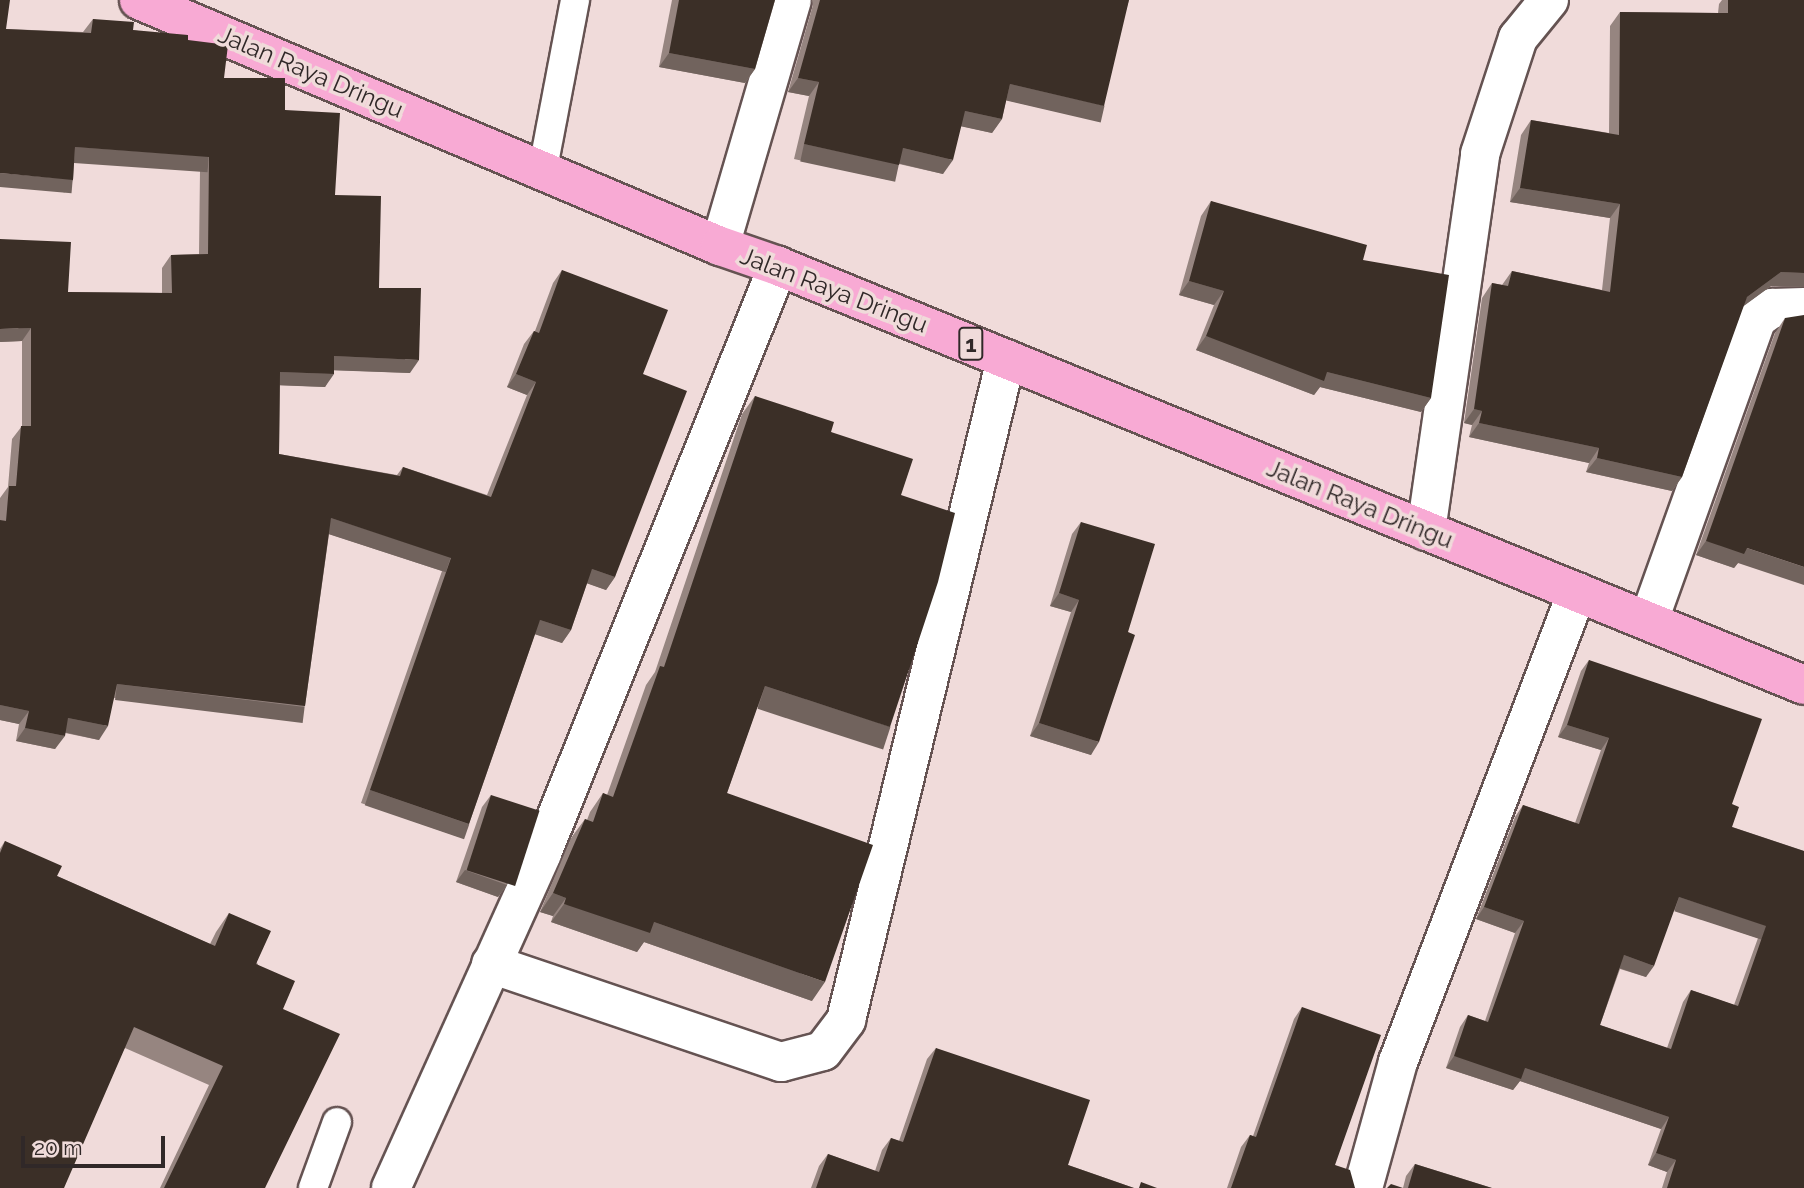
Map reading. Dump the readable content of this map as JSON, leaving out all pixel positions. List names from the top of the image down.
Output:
{
  "streets": {
    "highway": ["Jalan Raya Dringu", "1"]
  },
  "scale_bar": "20 m"
}
